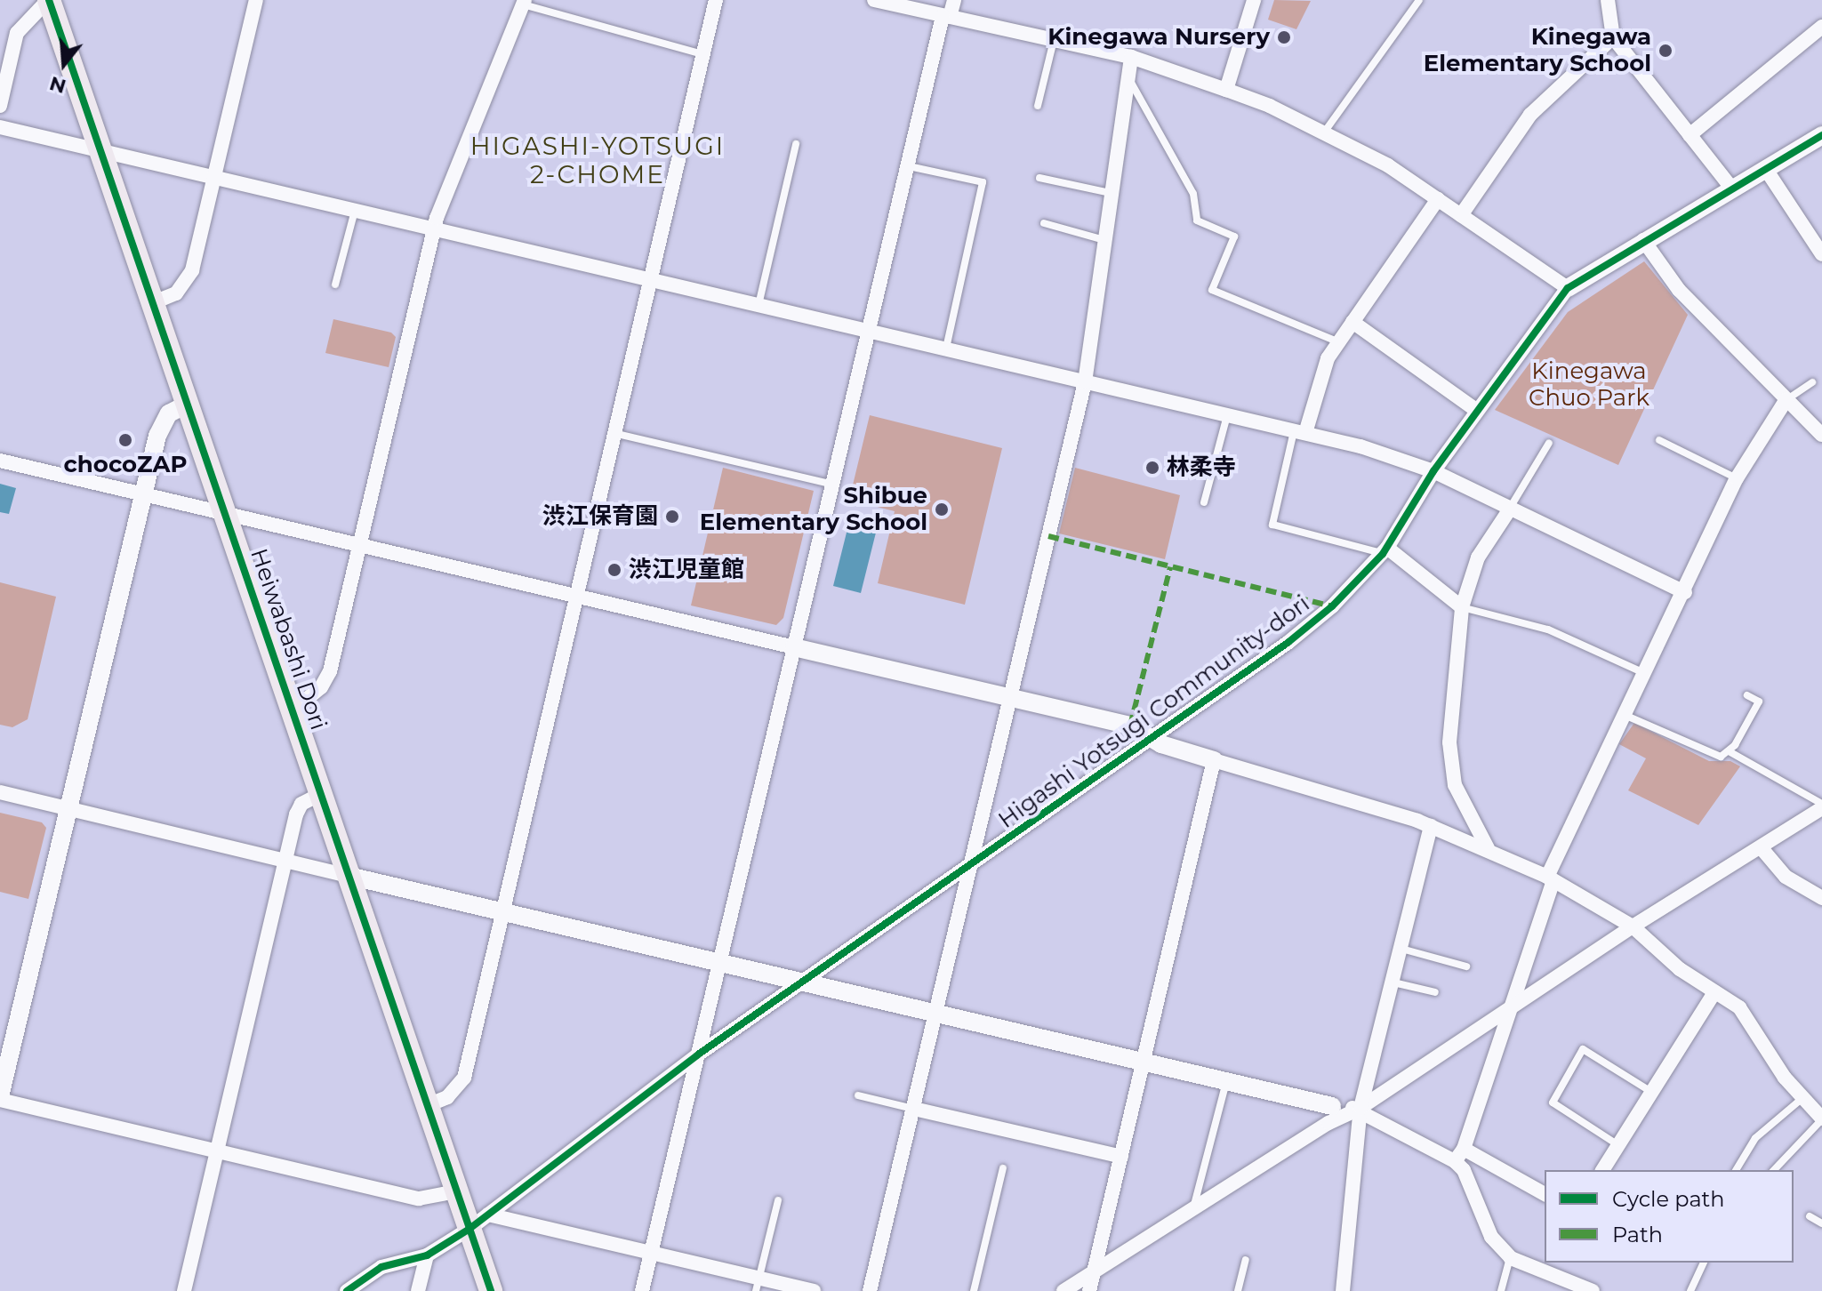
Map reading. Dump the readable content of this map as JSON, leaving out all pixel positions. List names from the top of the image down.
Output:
{
  "streets": {
    "main road": ["Heiwabashi Dori"],
    "street": ["Higashi Yotsugi Community-dori"]
  },
  "crossings": [
    ["Heiwabashi Dori", "Higashi Yotsugi Community-dori"]
  ],
  "districts": ["HIGASHI-YOTSUGI 2-CHOME"],
  "parks": ["Kinegawa Chuo Park"],
  "places": [
    "Kinegawa Nursery",
    "Kinegawa Elementary School",
    "chocoZAP",
    "林柔寺",
    "Shibue Elementary School",
    "渋江保育園",
    "渋江児童館"
  ],
  "legend": ["Cycle path", "Path"],
  "north": "bottom"
}
